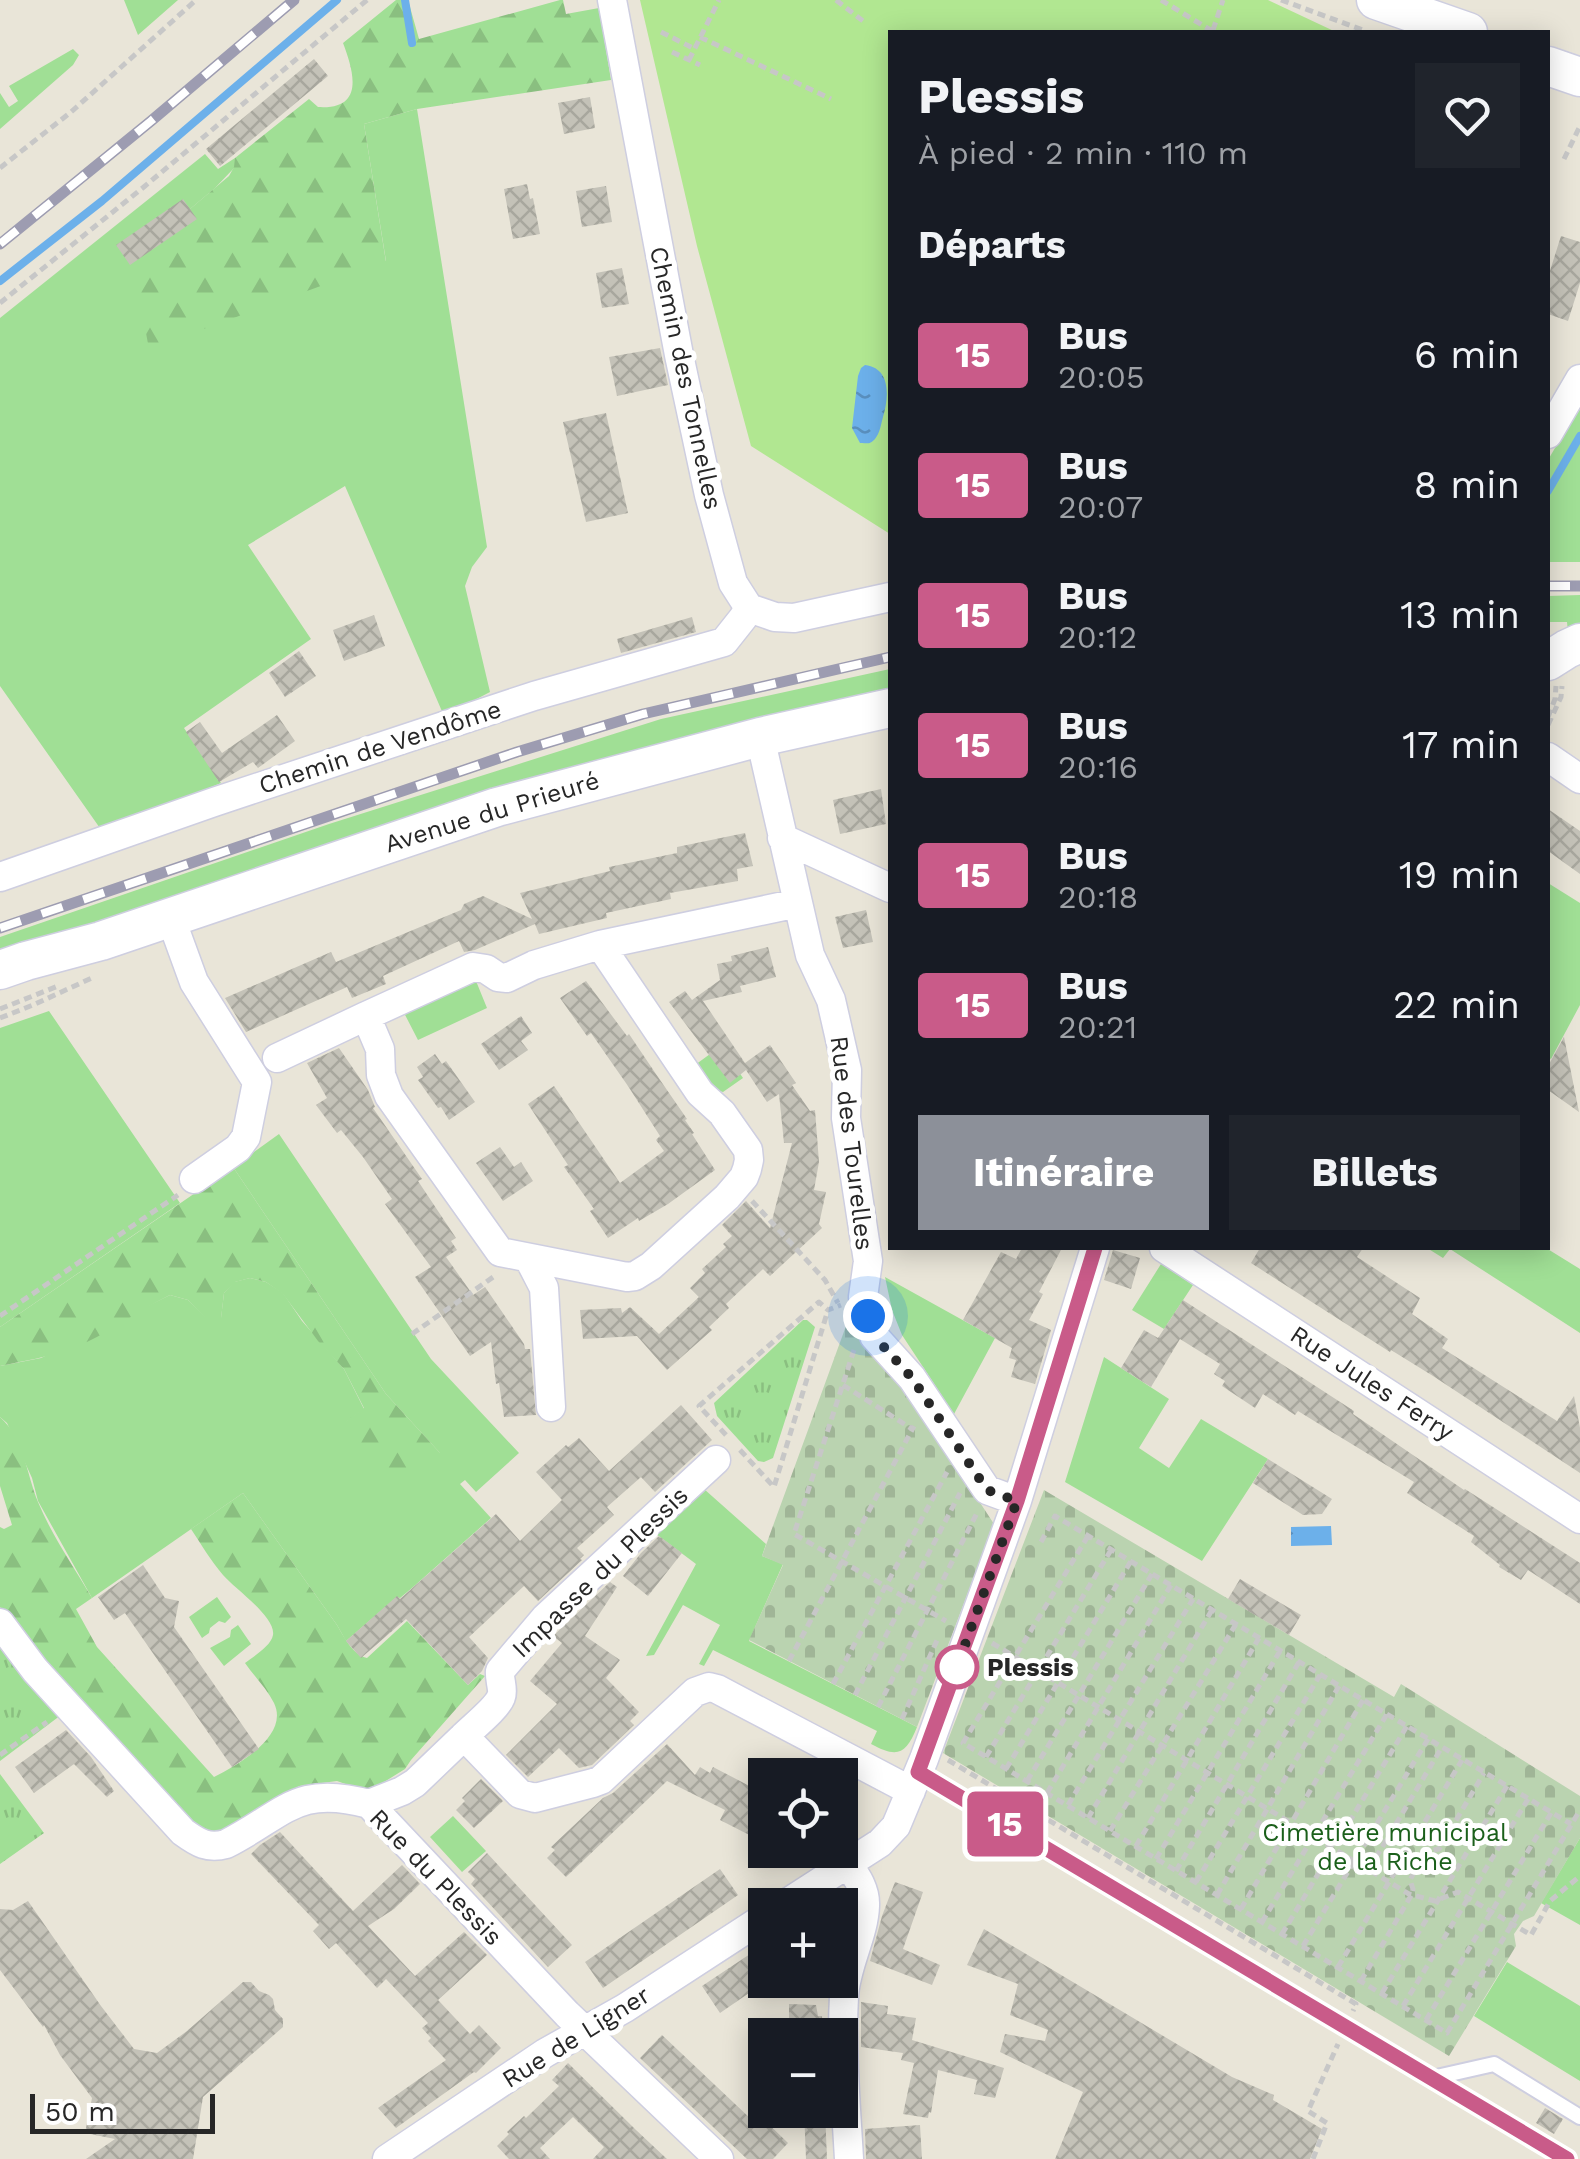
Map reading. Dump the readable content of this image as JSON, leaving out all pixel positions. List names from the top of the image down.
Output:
{
  "streets": {
    "street": [
      "Chemin des Tonnelles",
      "Chemin de Vendôme",
      "Avenue du Prieuré",
      "Rue des Tourelles",
      "Rue Jules Ferry",
      "Impasse du Plessis",
      "Rue du Plessis",
      "Rue de Ligner"
    ]
  },
  "crossings": [
    ["Chemin des Tonnelles", "Chemin de Vendôme"],
    ["Avenue du Prieuré", "Rue des Tourelles"],
    ["Impasse du Plessis", "Rue du Plessis"],
    ["Rue du Plessis", "Rue de Ligner"]
  ],
  "parks": ["Cimetière municipal de la Riche"],
  "places": ["Plessis"],
  "lines": ["bus line 15"],
  "scale_bar": "50 m",
  "page": {
    "on_map": "15",
    "heading": [
      ["Plessis", "À pied · 2 min · 110 m"],
      "Départs"
    ],
    "list": [
      {
        "mark": "15",
        "name": "Bus",
        "note": "20:05",
        "value": "6 min"
      },
      {
        "mark": "15",
        "name": "Bus",
        "note": "20:07",
        "value": "8 min"
      },
      {
        "mark": "15",
        "name": "Bus",
        "note": "20:12",
        "value": "13 min"
      },
      {
        "mark": "15",
        "name": "Bus",
        "note": "20:16",
        "value": "17 min"
      },
      {
        "mark": "15",
        "name": "Bus",
        "note": "20:18",
        "value": "19 min"
      },
      {
        "mark": "15",
        "name": "Bus",
        "note": "20:21",
        "value": "22 min"
      }
    ],
    "buttons": ["Itinéraire", "Billets"],
    "map_buttons": ["+", "−"],
    "scale": "50 m"
  }
}
